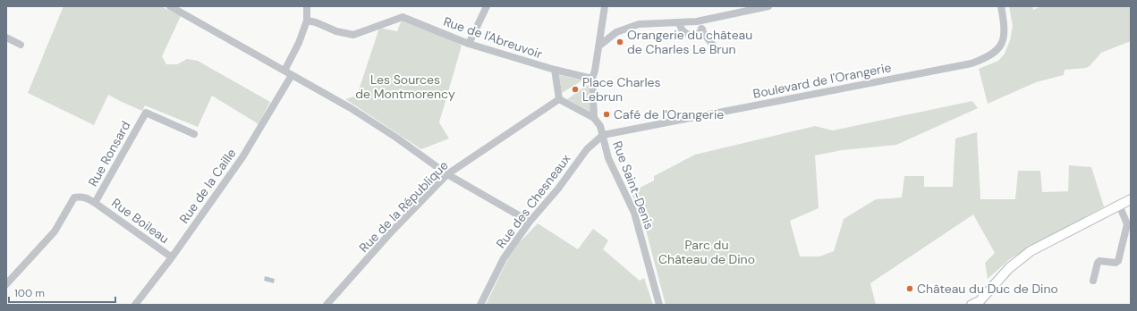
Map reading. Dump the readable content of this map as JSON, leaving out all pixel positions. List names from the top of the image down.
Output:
{
  "streets": {
    "street": [
      "Rue de l'Abreuvoir",
      "Boulevard de l'Orangerie",
      "Rue Ronsard",
      "Rue Saint-Denis",
      "Rue de la Caille",
      "Rue des Chesneaux",
      "Rue de la République",
      "Rue Boileau"
    ]
  },
  "crossings": [
    ["Boulevard de l'Orangerie", "Rue Saint-Denis"],
    ["Boulevard de l'Orangerie", "Rue des Chesneaux"],
    ["Rue Ronsard", "Rue Boileau"],
    ["Rue Saint-Denis", "Rue des Chesneaux"],
    ["Rue de la Caille", "Rue Boileau"]
  ],
  "parks": ["Les Sources de Montmorency", "Parc du Château de Dino"],
  "places": [
    "Orangerie du château de Charles Le Brun",
    "Place Charles Lebrun",
    "Café de l'Orangerie",
    "Château du Duc de Dino"
  ],
  "scale_bar": "100 m"
}
